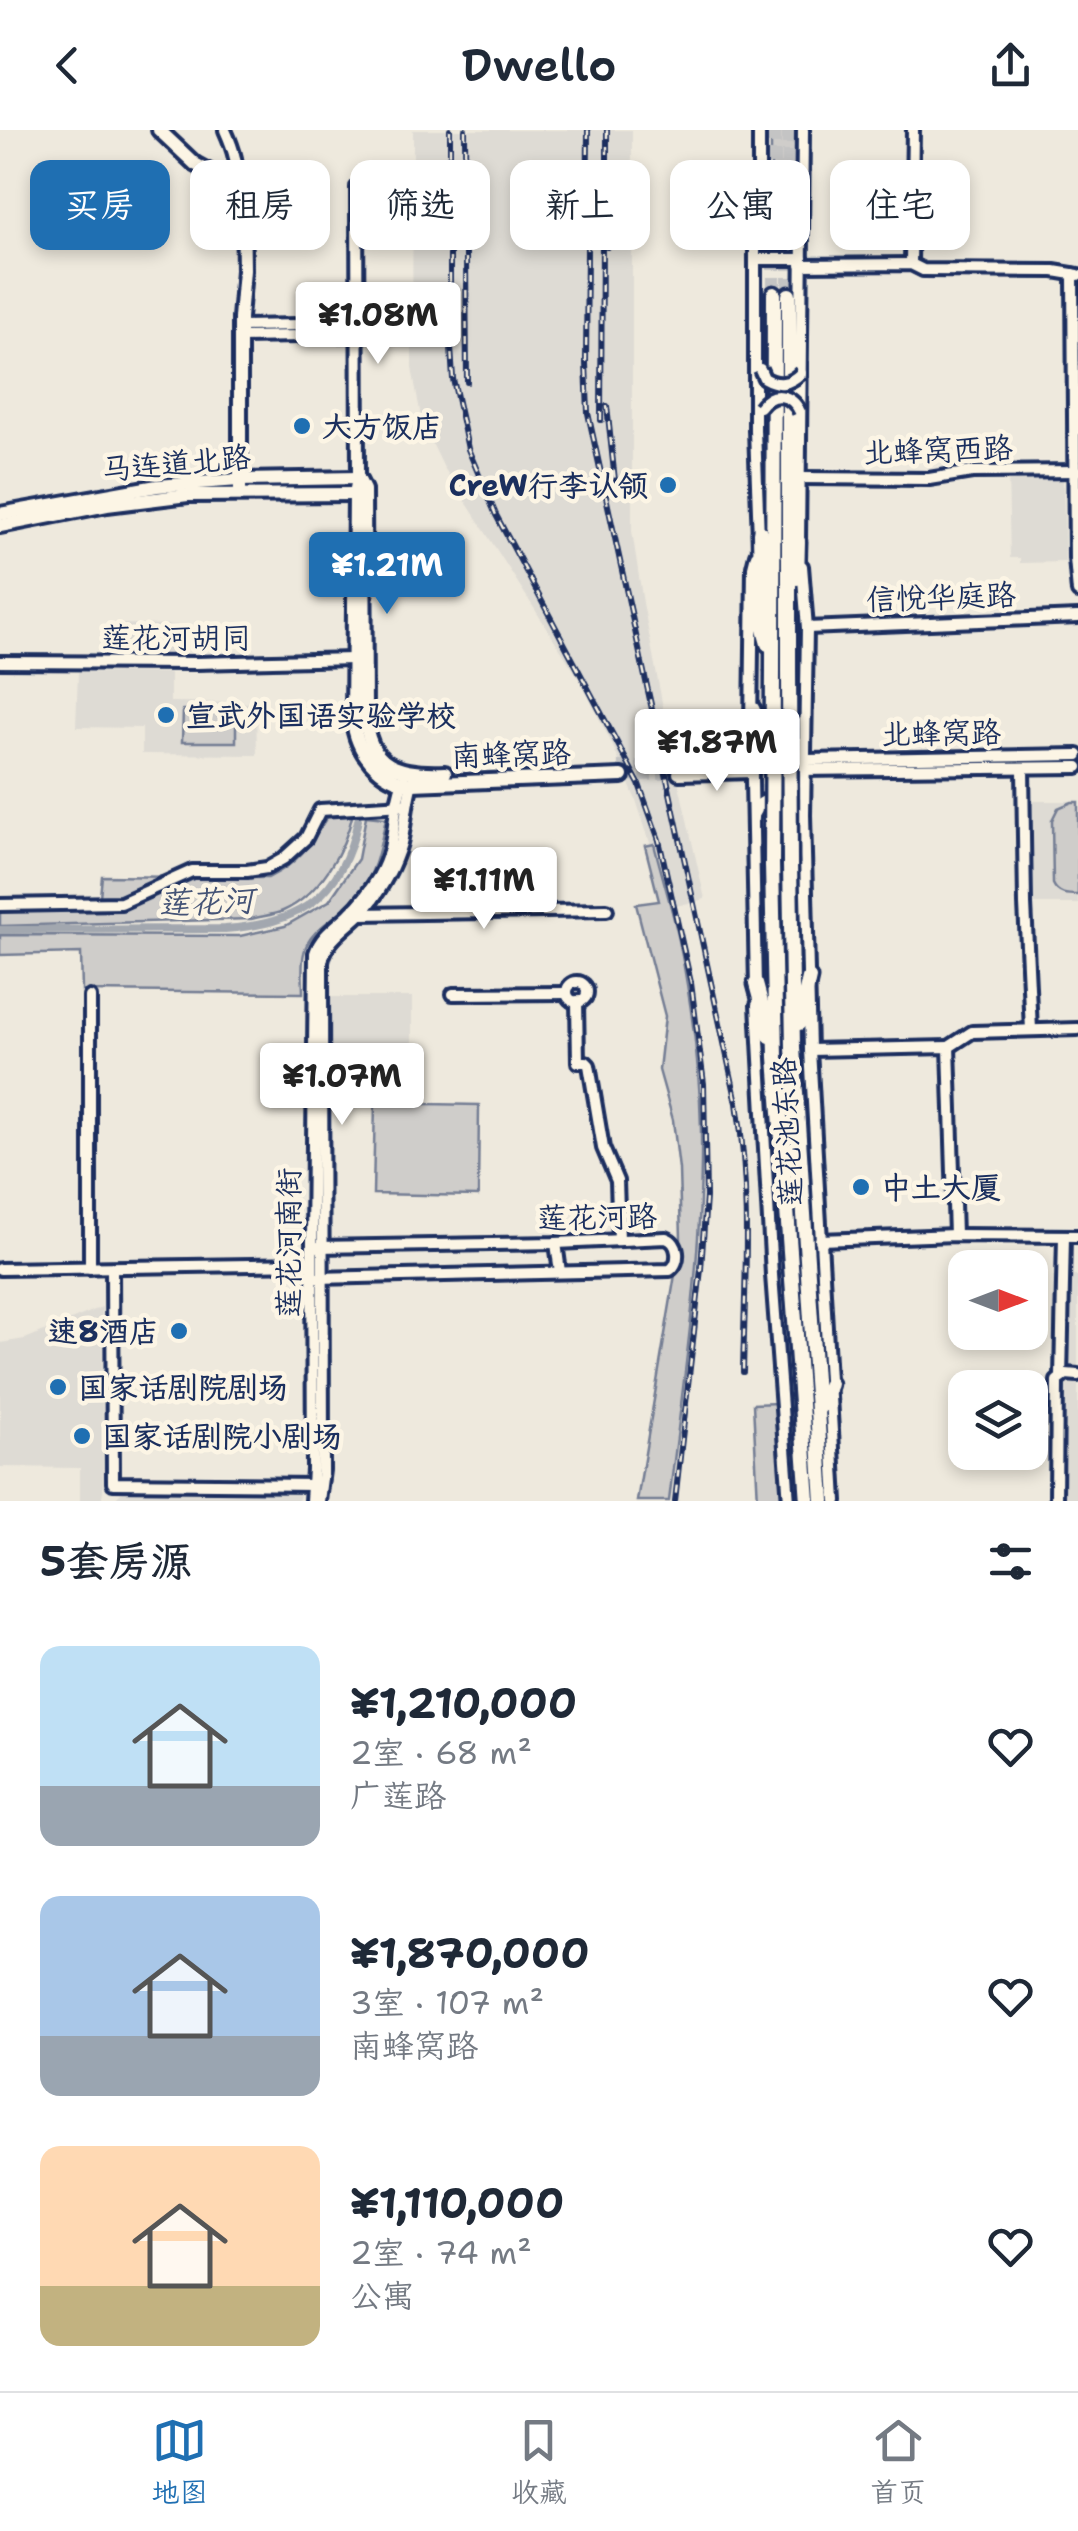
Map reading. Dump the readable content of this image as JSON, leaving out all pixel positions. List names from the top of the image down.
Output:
{
  "streets": {
    "highway": ["莲花池东路"],
    "main road": ["马连道北路", "南蜂窝路"],
    "street": [
      "北蜂窝西路",
      "信悦华庭路",
      "莲花河胡同",
      "北蜂窝路",
      "莲花河路",
      "莲花河南街"
    ]
  },
  "crossings": [
    ["北蜂窝路", "莲花池东路"],
    ["南蜂窝路", "莲花河南街"],
    ["莲花河路", "莲花河南街"]
  ],
  "water": ["莲花河"],
  "places": [
    "大方饭店",
    "CreW行李认领",
    "宣武外国语实验学校",
    "中土大厦",
    "速8酒店",
    "国家话剧院剧场",
    "国家话剧院小剧场"
  ],
  "north": "right",
  "page": {
    "header": "Dwello",
    "chip": [
      "买房",
      "租房",
      "筛选",
      "新上",
      "公寓",
      "住宅"
    ],
    "price": [
      "¥1.08M",
      "¥1.21M",
      "¥1.87M",
      "¥1.11M",
      "¥1.07M"
    ],
    "heading": "5套房源",
    "list": [
      {
        "name": "¥1,210,000",
        "note": "2室 · 68 m² · 广莲路"
      },
      {
        "name": "¥1,870,000",
        "note": "3室 · 107 m² · 南蜂窝路"
      },
      {
        "name": "¥1,110,000",
        "note": "2室 · 74 m² · 公寓"
      }
    ],
    "tabs": ["地图", "收藏", "首页"]
  }
}
